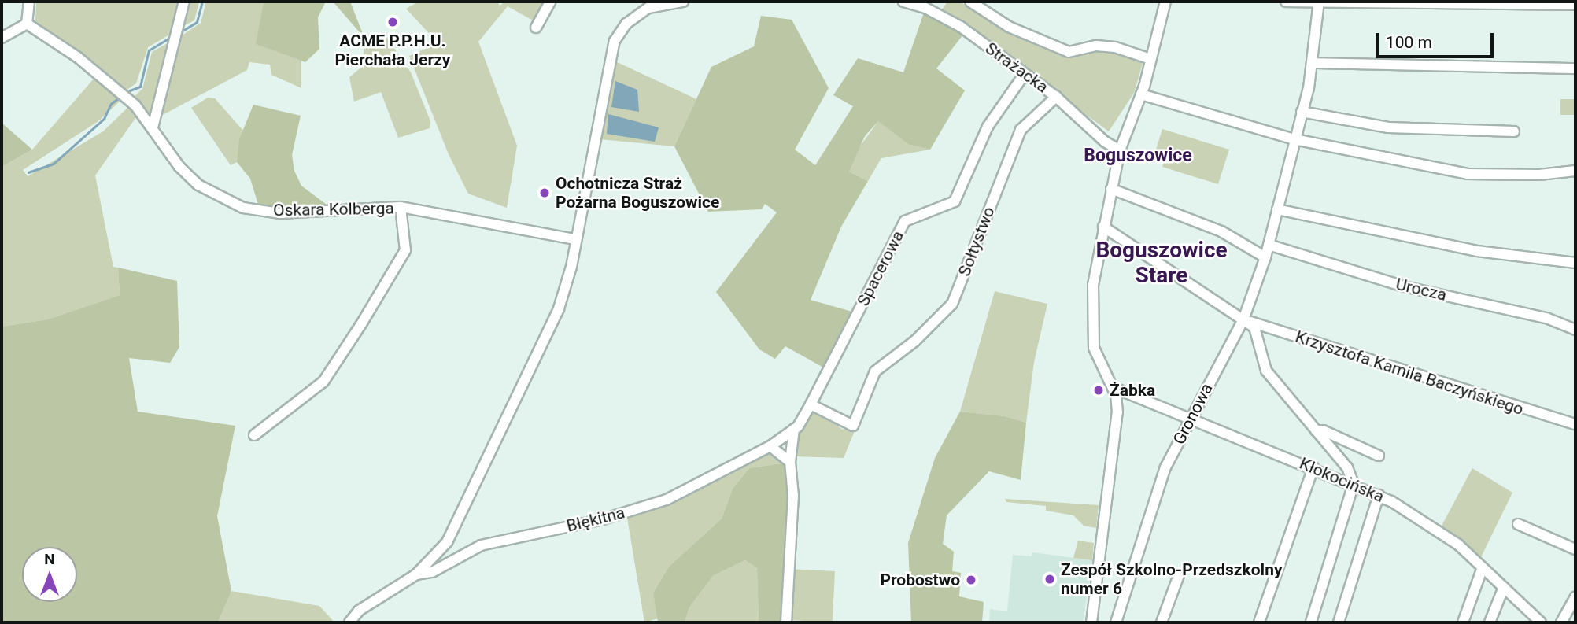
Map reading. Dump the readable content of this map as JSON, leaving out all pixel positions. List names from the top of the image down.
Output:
{
  "streets": {
    "street": [
      "Strażacka",
      "Oskara Kolberga",
      "Sołtystwo",
      "Spacerowa",
      "Urocza",
      "Krzysztofa Kamila Baczyńskiego",
      "Gronowa",
      "Kłokocińska",
      "Błękitna"
    ]
  },
  "crossings": [
    ["Strażacka", "Sołtystwo"],
    ["Strażacka", "Spacerowa"],
    ["Oskara Kolberga", "Błękitna"],
    ["Sołtystwo", "Spacerowa"],
    ["Spacerowa", "Błękitna"],
    ["Urocza", "Gronowa"],
    ["Krzysztofa Kamila Baczyńskiego", "Gronowa"],
    ["Gronowa", "Kłokocińska"]
  ],
  "districts": ["Boguszowice", "Boguszowice Stare"],
  "places": [
    "ACME P.P.H.U. Pierchała Jerzy",
    "Ochotnicza Straż Pożarna Boguszowice",
    "Żabka",
    "Zespół Szkolno-Przedszkolny numer 6",
    "Probostwo"
  ],
  "scale_bar": "100 m",
  "north": "top"
}
